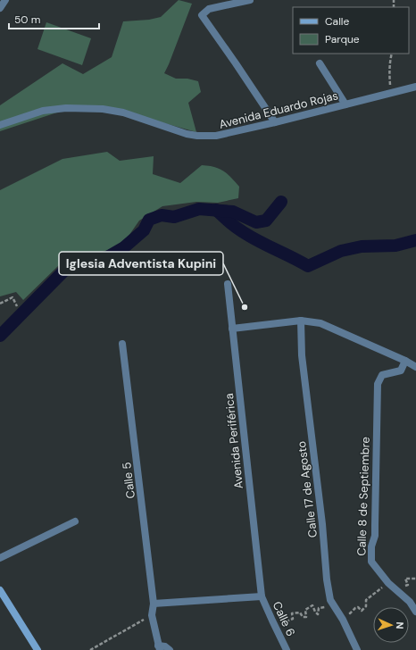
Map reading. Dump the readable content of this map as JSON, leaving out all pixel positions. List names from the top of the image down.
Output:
{
  "streets": {
    "street": [
      "Avenida Eduardo Rojas",
      "Avenida Periférica",
      "Calle 5",
      "Calle 17 de Agosto",
      "Calle 8 de Septiembre",
      "Calle 6"
    ]
  },
  "crossings": [
    ["Avenida Periférica", "Calle 6"]
  ],
  "places": ["Iglesia Adventista Kupini"],
  "legend": ["Calle", "Parque"],
  "scale_bar": "50 m",
  "north": "right"
}
